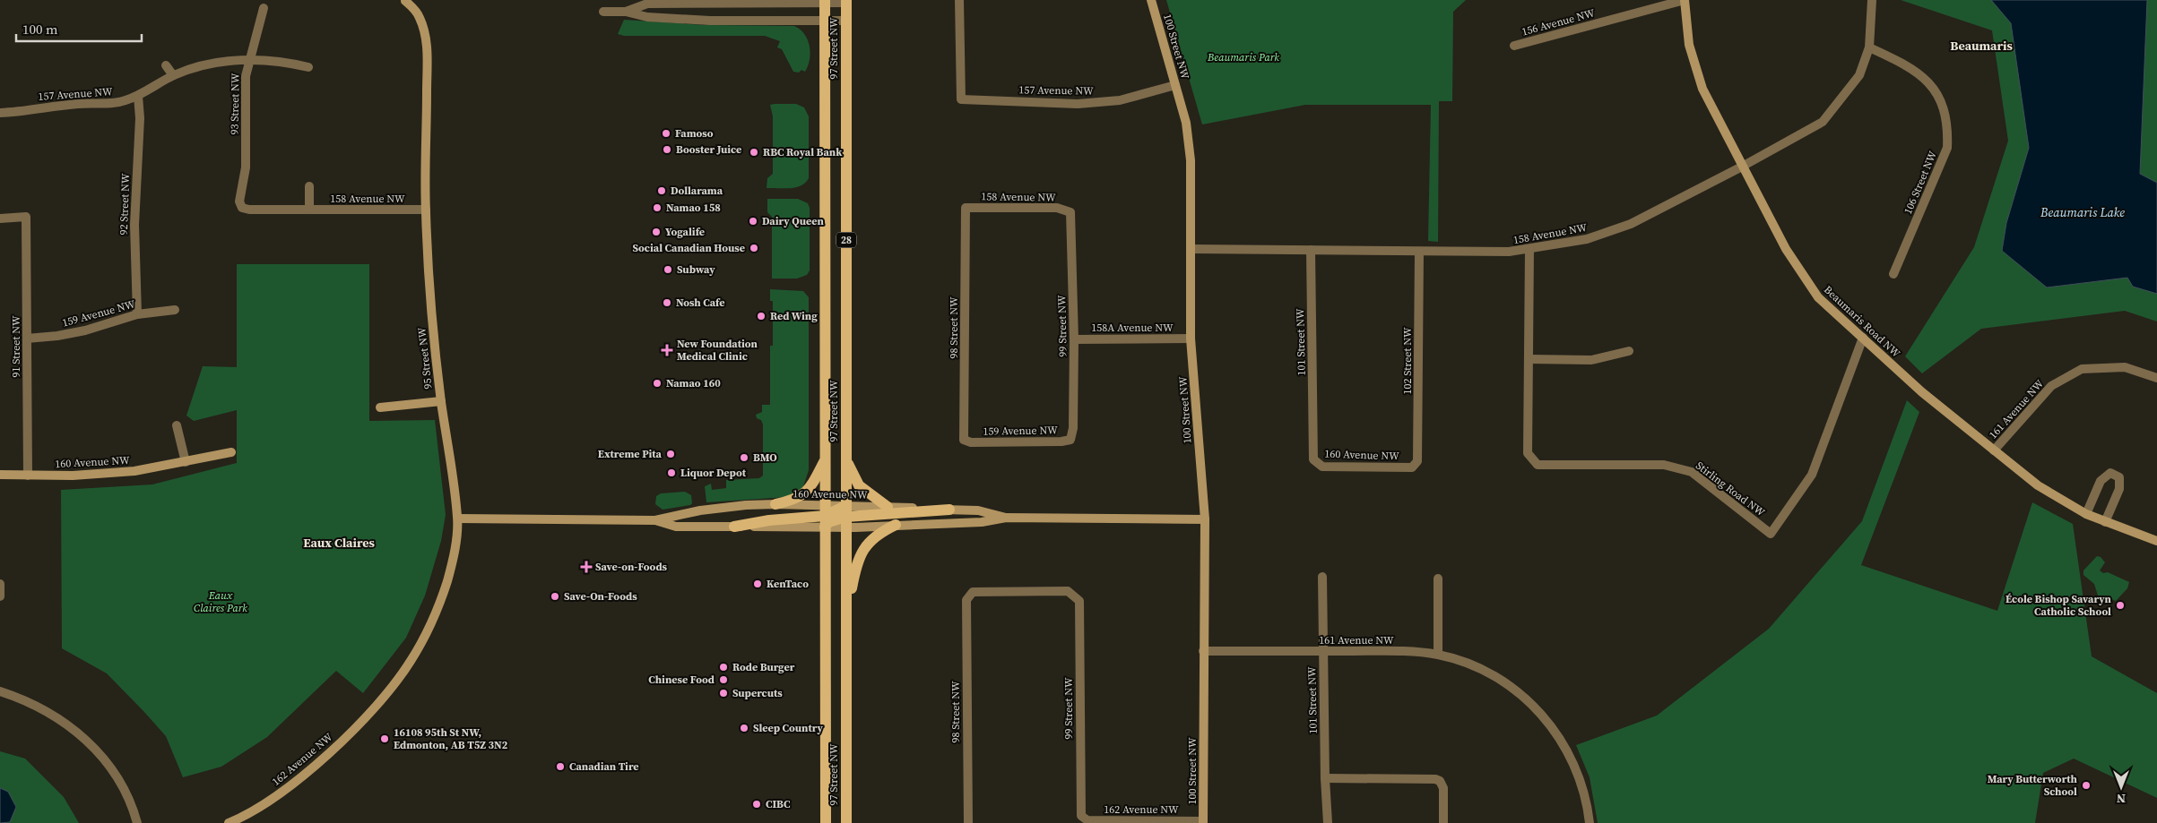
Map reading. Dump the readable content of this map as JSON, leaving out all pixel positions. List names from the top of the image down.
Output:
{
  "streets": {
    "main road": ["97 Street NW", "28"],
    "street": [
      "156 Avenue NW",
      "100 Street NW",
      "157 Avenue NW",
      "93 Street NW",
      "106 Street NW",
      "158 Avenue NW",
      "92 Street NW",
      "159 Avenue NW",
      "Beaumaris Road NW",
      "99 Street NW",
      "98 Street NW",
      "158A Avenue NW",
      "101 Street NW",
      "91 Street NW",
      "95 Street NW",
      "102 Street NW",
      "161 Avenue NW",
      "160 Avenue NW",
      "Stirling Road NW",
      "162 Avenue NW"
    ]
  },
  "crossings": [
    ["156 Avenue NW", "Beaumaris Road NW"],
    ["100 Street NW", "157 Avenue NW"],
    ["100 Street NW", "158 Avenue NW"],
    ["100 Street NW", "158A Avenue NW"],
    ["100 Street NW", "161 Avenue NW"],
    ["100 Street NW", "160 Avenue NW"],
    ["100 Street NW", "162 Avenue NW"],
    ["97 Street NW", "160 Avenue NW"],
    ["157 Avenue NW", "93 Street NW"],
    ["157 Avenue NW", "92 Street NW"],
    ["93 Street NW", "158 Avenue NW"],
    ["106 Street NW", "158 Avenue NW"],
    ["158 Avenue NW", "Beaumaris Road NW"],
    ["158 Avenue NW", "99 Street NW"],
    ["158 Avenue NW", "98 Street NW"],
    ["158 Avenue NW", "101 Street NW"],
    ["158 Avenue NW", "95 Street NW"],
    ["158 Avenue NW", "102 Street NW"],
    ["158 Avenue NW", "Stirling Road NW"],
    ["92 Street NW", "159 Avenue NW"],
    ["159 Avenue NW", "99 Street NW"],
    ["159 Avenue NW", "98 Street NW"],
    ["159 Avenue NW", "91 Street NW"],
    ["Beaumaris Road NW", "161 Avenue NW"],
    ["Beaumaris Road NW", "Stirling Road NW"],
    ["99 Street NW", "98 Street NW"],
    ["99 Street NW", "158A Avenue NW"],
    ["99 Street NW", "162 Avenue NW"],
    ["101 Street NW", "161 Avenue NW"],
    ["101 Street NW", "160 Avenue NW"],
    ["91 Street NW", "160 Avenue NW"],
    ["95 Street NW", "160 Avenue NW"],
    ["95 Street NW", "162 Avenue NW"],
    ["102 Street NW", "160 Avenue NW"]
  ],
  "districts": ["Beaumaris", "Eaux Claires"],
  "water": ["Beaumaris Lake"],
  "parks": ["Beaumaris Park", "Eaux Claires Park"],
  "places": {
    "other": [
      "Famoso",
      "Booster Juice",
      "RBC Royal Bank",
      "Dollarama",
      "Namao 158",
      "Dairy Queen",
      "Yogalife",
      "Social Canadian House",
      "Subway",
      "Nosh Cafe",
      "Red Wing",
      "Namao 160",
      "Extreme Pita",
      "BMO",
      "Liquor Depot",
      "KenTaco",
      "Save-On-Foods",
      "École Bishop Savaryn Catholic School",
      "Rode Burger",
      "Chinese Food",
      "Supercuts",
      "Sleep Country",
      "16108 95th St NW, Edmonton, AB T5Z 3N2",
      "Canadian Tire",
      "Mary Butterworth School",
      "CIBC"
    ],
    "health": ["New Foundation Medical Clinic", "Save-on-Foods"]
  },
  "scale_bar": "100 m",
  "north": "bottom"
}
